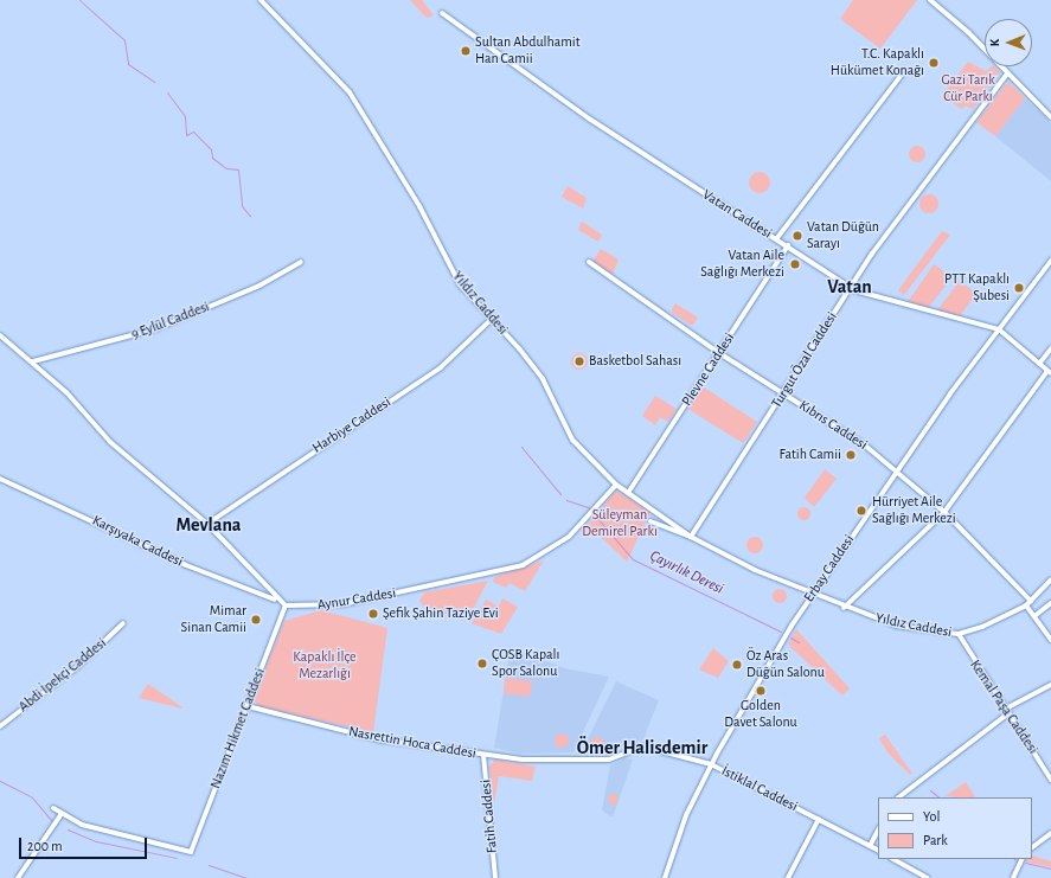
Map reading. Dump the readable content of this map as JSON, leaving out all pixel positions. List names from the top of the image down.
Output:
{
  "streets": {
    "street": [
      "Vatan Caddesi",
      "Yıldız Caddesi",
      "9 Eylül Caddesi",
      "Turgut Özal Caddesi",
      "Plevne Caddesi",
      "Harbiye Caddesi",
      "Kıbrıs Caddesi",
      "Karşıyaka Caddesi",
      "Erbay Caddesi",
      "Aynur Caddesi",
      "Abdi İpekçi Caddesi",
      "Kemal Paşa Caddesi",
      "Nazım Hikmet Caddesi",
      "Nasrettin Hoca Caddesi",
      "İstiklal Caddesi",
      "Fatih Caddesi"
    ]
  },
  "crossings": [
    ["Vatan Caddesi", "Turgut Özal Caddesi"],
    ["Vatan Caddesi", "Plevne Caddesi"],
    ["Vatan Caddesi", "Erbay Caddesi"],
    ["Yıldız Caddesi", "Turgut Özal Caddesi"],
    ["Yıldız Caddesi", "Plevne Caddesi"],
    ["Yıldız Caddesi", "Harbiye Caddesi"],
    ["Yıldız Caddesi", "Kıbrıs Caddesi"],
    ["Yıldız Caddesi", "Erbay Caddesi"],
    ["Yıldız Caddesi", "Aynur Caddesi"],
    ["Yıldız Caddesi", "Kemal Paşa Caddesi"],
    ["Turgut Özal Caddesi", "Kıbrıs Caddesi"],
    ["Plevne Caddesi", "Kıbrıs Caddesi"],
    ["Kıbrıs Caddesi", "Erbay Caddesi"],
    ["Erbay Caddesi", "İstiklal Caddesi"],
    ["Aynur Caddesi", "Nazım Hikmet Caddesi"],
    ["Nazım Hikmet Caddesi", "Nasrettin Hoca Caddesi"],
    ["Nasrettin Hoca Caddesi", "İstiklal Caddesi"],
    ["Nasrettin Hoca Caddesi", "Fatih Caddesi"]
  ],
  "districts": ["Vatan", "Mevlana", "Ömer Halisdemir"],
  "water": ["Çayırlık Deresi"],
  "parks": ["Gazi Tarık Cür Parkı", "Süleyman Demirel Parkı", "Kapaklı İlçe Mezarlığı"],
  "places": [
    "Sultan Abdulhamit Han Camii",
    "T.C. Kapaklı Hükümet Konağı",
    "Vatan Düğün Sarayı",
    "Vatan Aile Sağlığı Merkezi",
    "PTT Kapaklı Şubesi",
    "Basketbol Sahası",
    "Fatih Camii",
    "Hürriyet Aile Sağlığı Merkezi",
    "Şefik Şahin Taziye Evi",
    "Mimar Sinan Camii",
    "ÇOSB Kapalı Spor Salonu",
    "Öz Aras Düğün Salonu",
    "Golden Davet Salonu"
  ],
  "legend": ["Yol", "Park"],
  "scale_bar": "200 m",
  "north": "left"
}
